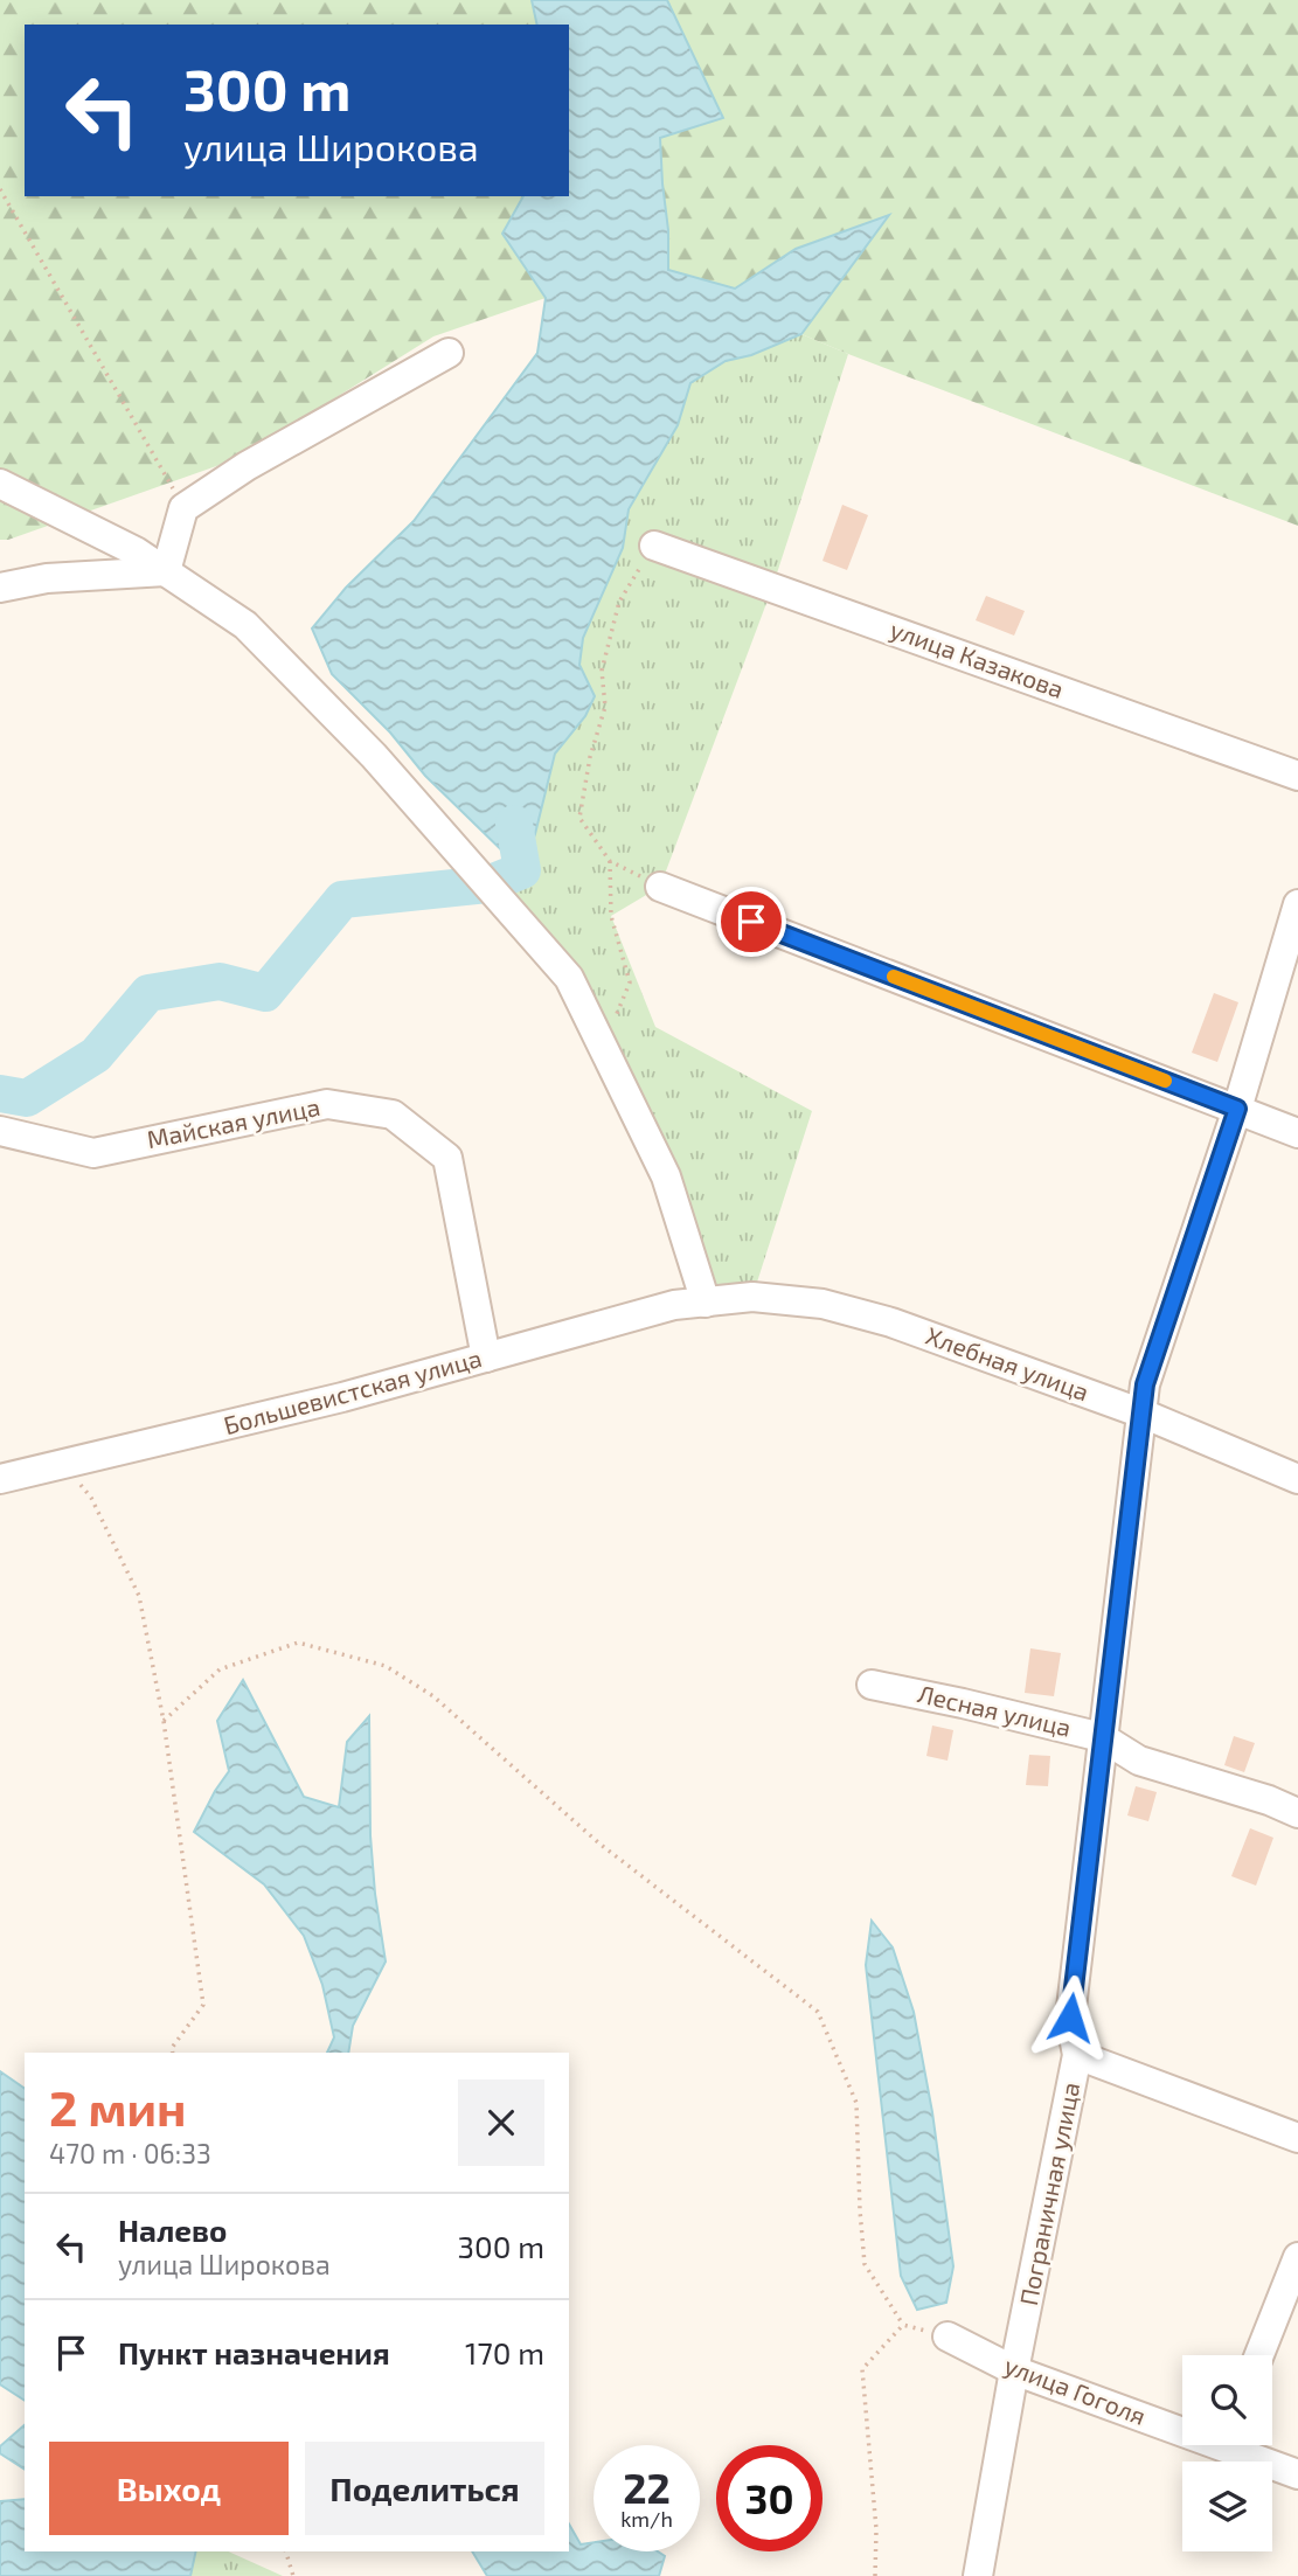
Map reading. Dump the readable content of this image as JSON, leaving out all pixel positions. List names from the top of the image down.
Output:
{
  "streets": {
    "street": [
      "улица Казакова",
      "Майская улица",
      "Хлебная улица",
      "Большевистская улица",
      "Лесная улица",
      "Пограничная улица",
      "улица Гоголя"
    ]
  },
  "crossings": [
    ["Майская улица", "Большевистская улица"],
    ["Хлебная улица", "Большевистская улица"],
    ["Хлебная улица", "Пограничная улица"],
    ["Лесная улица", "Пограничная улица"],
    ["Пограничная улица", "улица Гоголя"]
  ],
  "page": {
    "turn": ["300 m", "улица Широкова"],
    "heading": ["2 мин", "470 m · 06:33"],
    "list": [
      {
        "name": "Налево",
        "note": "улица Широкова",
        "value": "300 m"
      },
      {
        "name": "Пункт назначения",
        "value": "170 m"
      }
    ],
    "buttons": ["Выход", "Поделиться"],
    "speed": "22 km/h",
    "limit": "30"
  }
}
